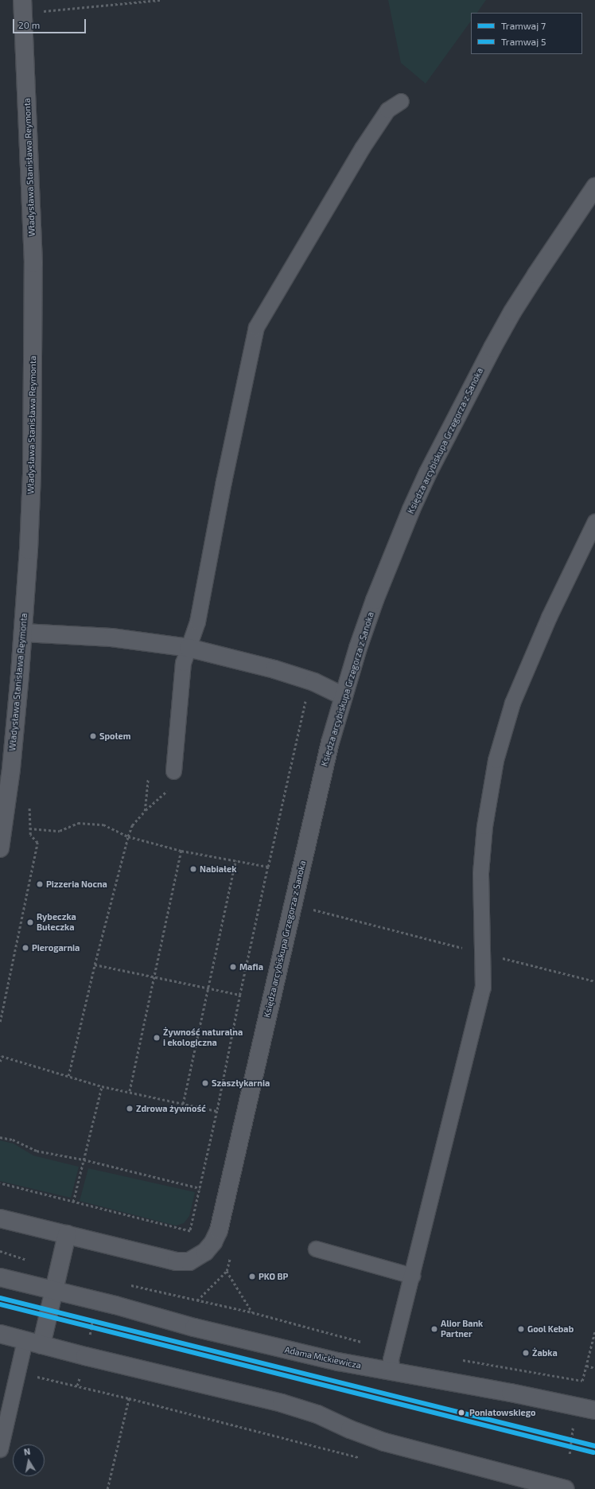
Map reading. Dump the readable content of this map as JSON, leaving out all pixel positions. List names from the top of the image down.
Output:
{
  "streets": {
    "street": ["Władysława Stanisława Reymonta", "Księdza arcybiskupa Grzegorza z Sanoka", "Adama Mickiewicza"]
  },
  "places": [
    "Społem",
    "Nabiałek",
    "Pizzeria Nocna",
    "Rybeczka Bułeczka",
    "Pierogarnia",
    "Mafia",
    "Żywność naturalna i ekologiczna",
    "Szaszłykarnia",
    "Zdrowa żywność",
    "PKO BP",
    "Alior Bank Partner",
    "Gool Kebab",
    "Żabka",
    "Poniatowskiego"
  ],
  "lines": ["tram line 7", "tram line 5"],
  "legend": ["Tramwaj 7", "Tramwaj 5"],
  "scale_bar": "20 m",
  "north": "top"
}
